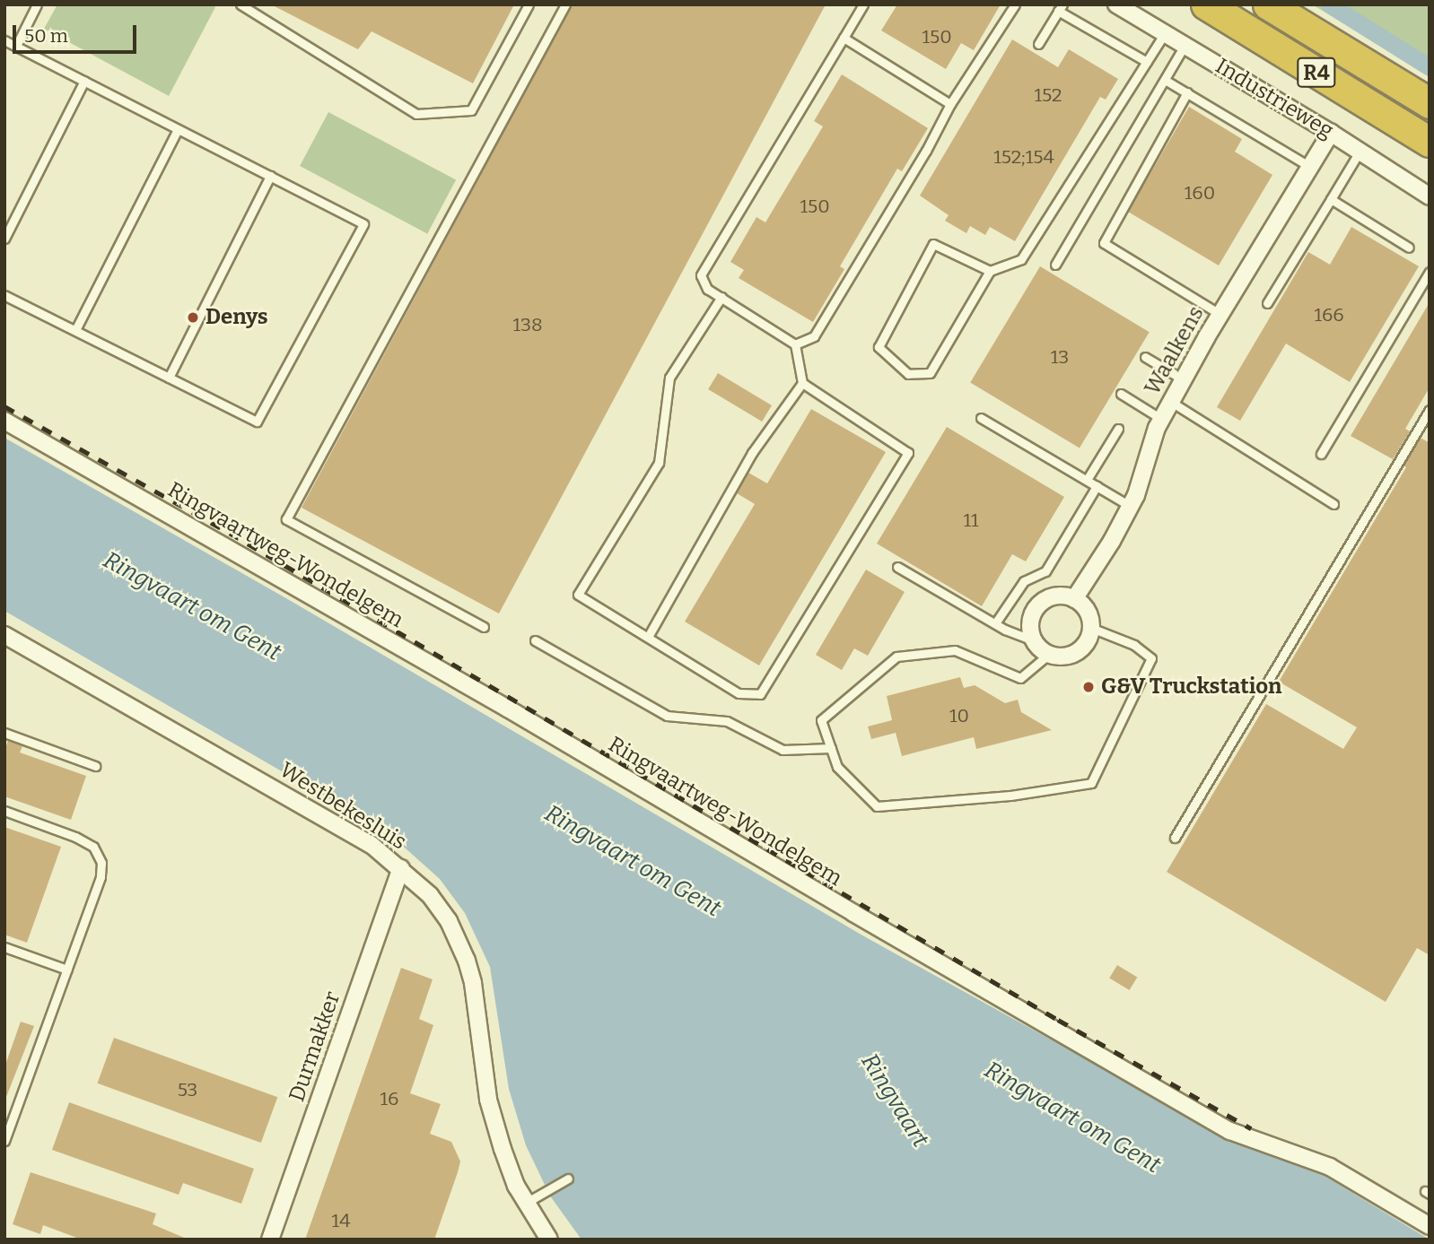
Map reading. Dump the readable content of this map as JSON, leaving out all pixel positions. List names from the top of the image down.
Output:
{
  "streets": {
    "highway": ["R4", "Industrieweg"],
    "street": [
      "Waalkens",
      "Ringvaartweg-Wondelgem",
      "Westbekesluis",
      "Durmakker"
    ]
  },
  "crossings": [
    ["Industrieweg", "Waalkens"],
    ["Westbekesluis", "Durmakker"]
  ],
  "water": ["Ringvaart om Gent", "Ringvaart"],
  "places": ["Denys", "G&V Truckstation"],
  "house_numbers": [
    "150",
    "152",
    "152;154",
    "160",
    "150",
    "166",
    "138",
    "13",
    "11",
    "10",
    "53",
    "16",
    "14"
  ],
  "scale_bar": "50 m"
}
